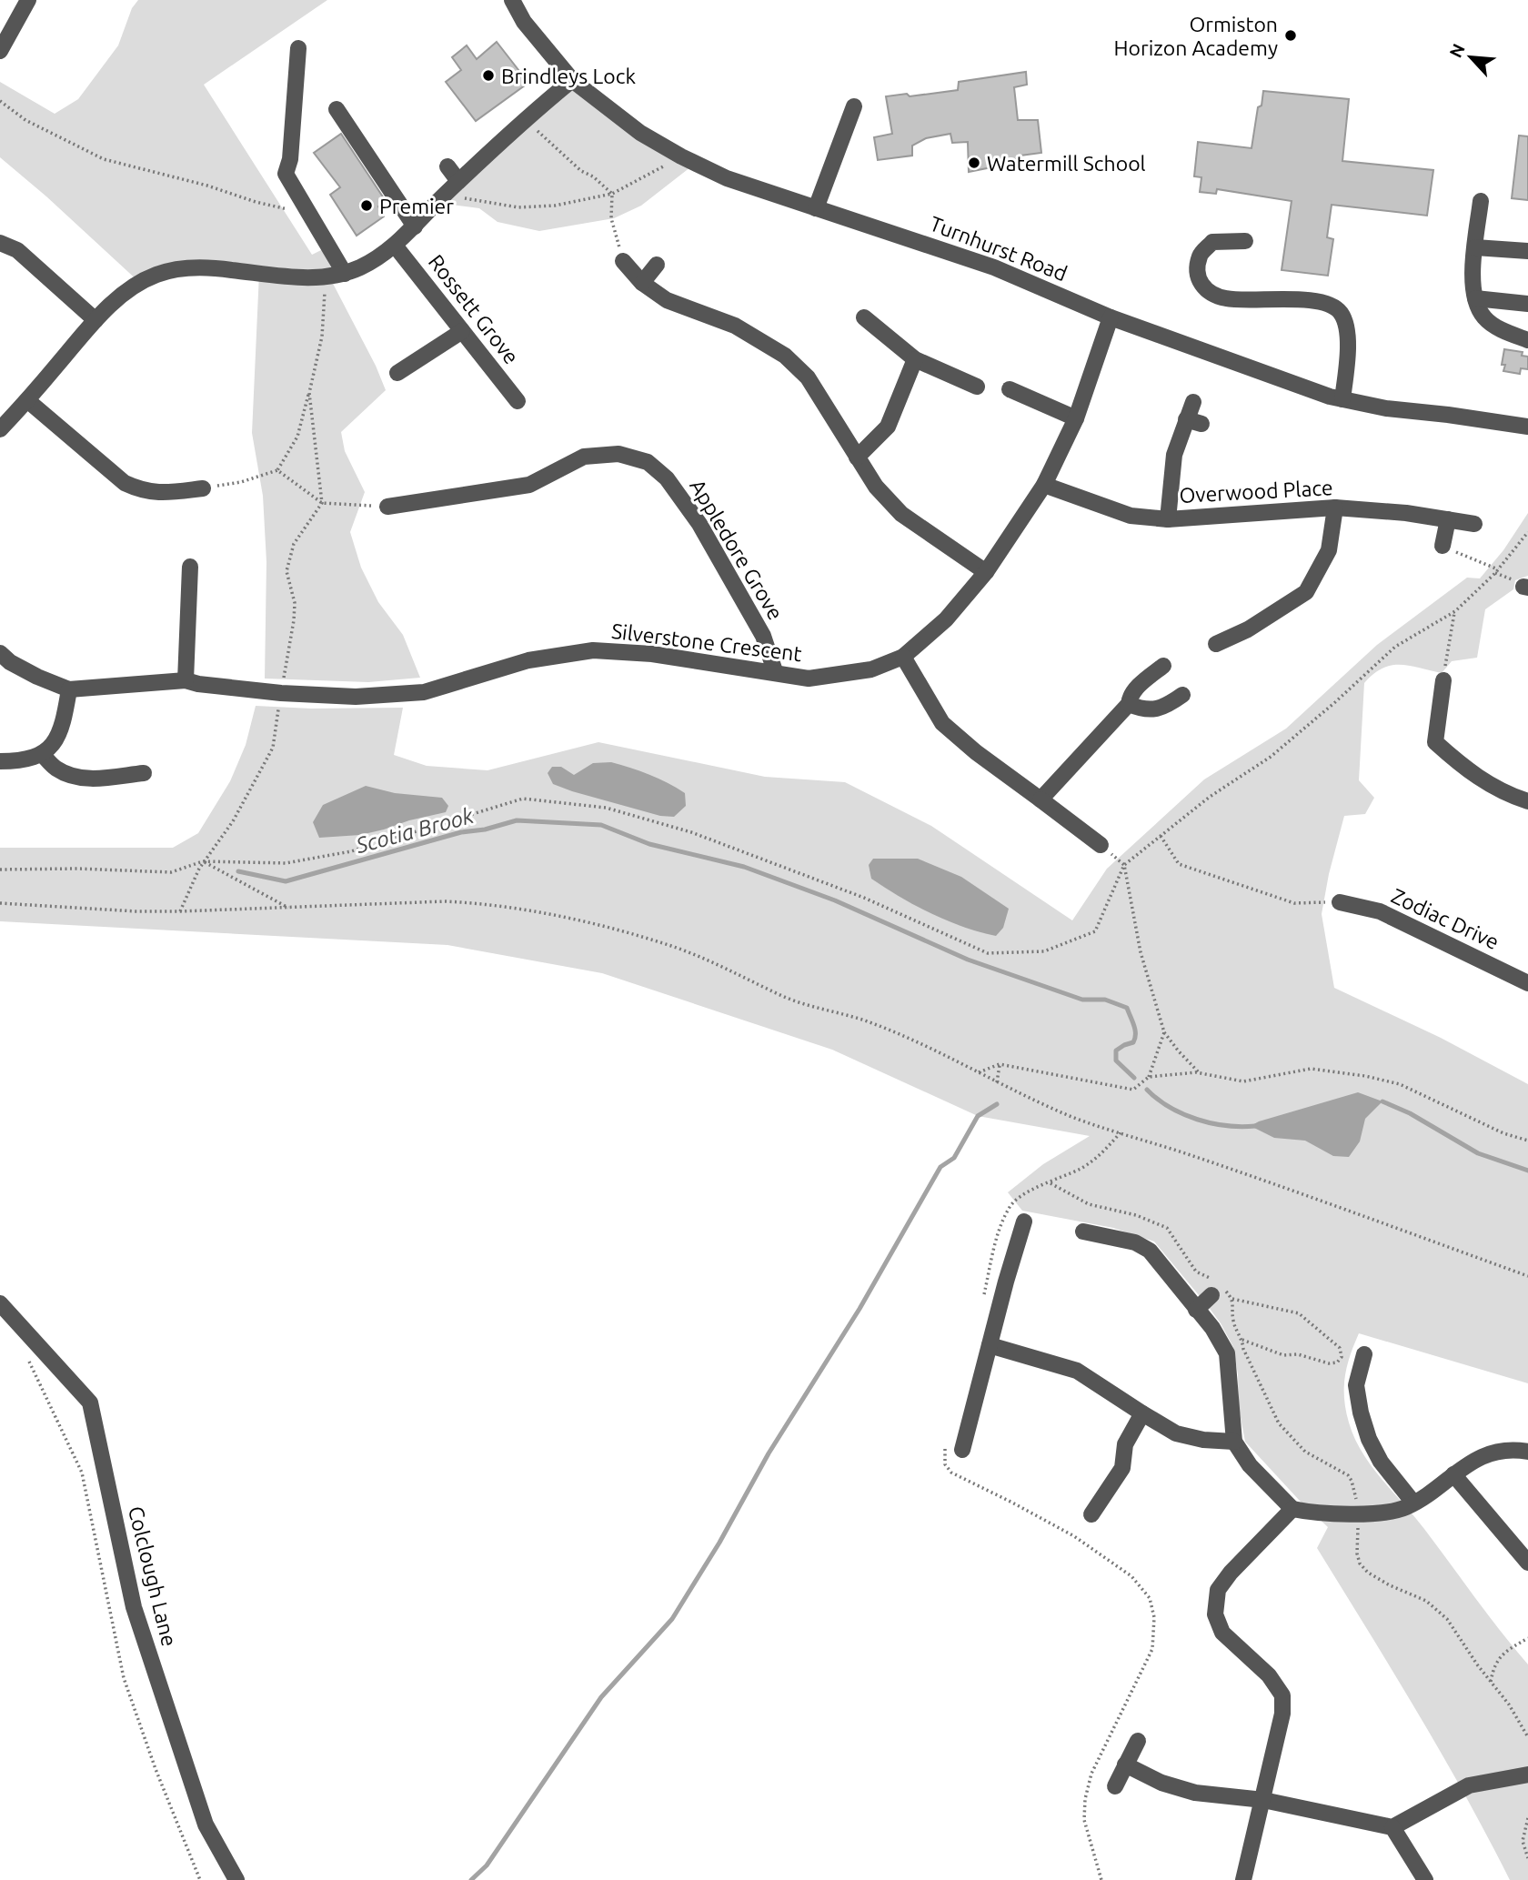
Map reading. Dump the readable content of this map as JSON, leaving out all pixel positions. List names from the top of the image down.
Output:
{
  "streets": {
    "street": [
      "Turnhurst Road",
      "Rossett Grove",
      "Overwood Place",
      "Appledore Grove",
      "Silverstone Crescent",
      "Zodiac Drive",
      "Colclough Lane"
    ]
  },
  "crossings": [
    ["Turnhurst Road", "Silverstone Crescent"],
    ["Overwood Place", "Silverstone Crescent"],
    ["Appledore Grove", "Silverstone Crescent"]
  ],
  "water": ["Scotia Brook"],
  "places": [
    "Ormiston Horizon Academy",
    "Brindleys Lock",
    "Watermill School",
    "Premier"
  ],
  "north": "top left"
}
